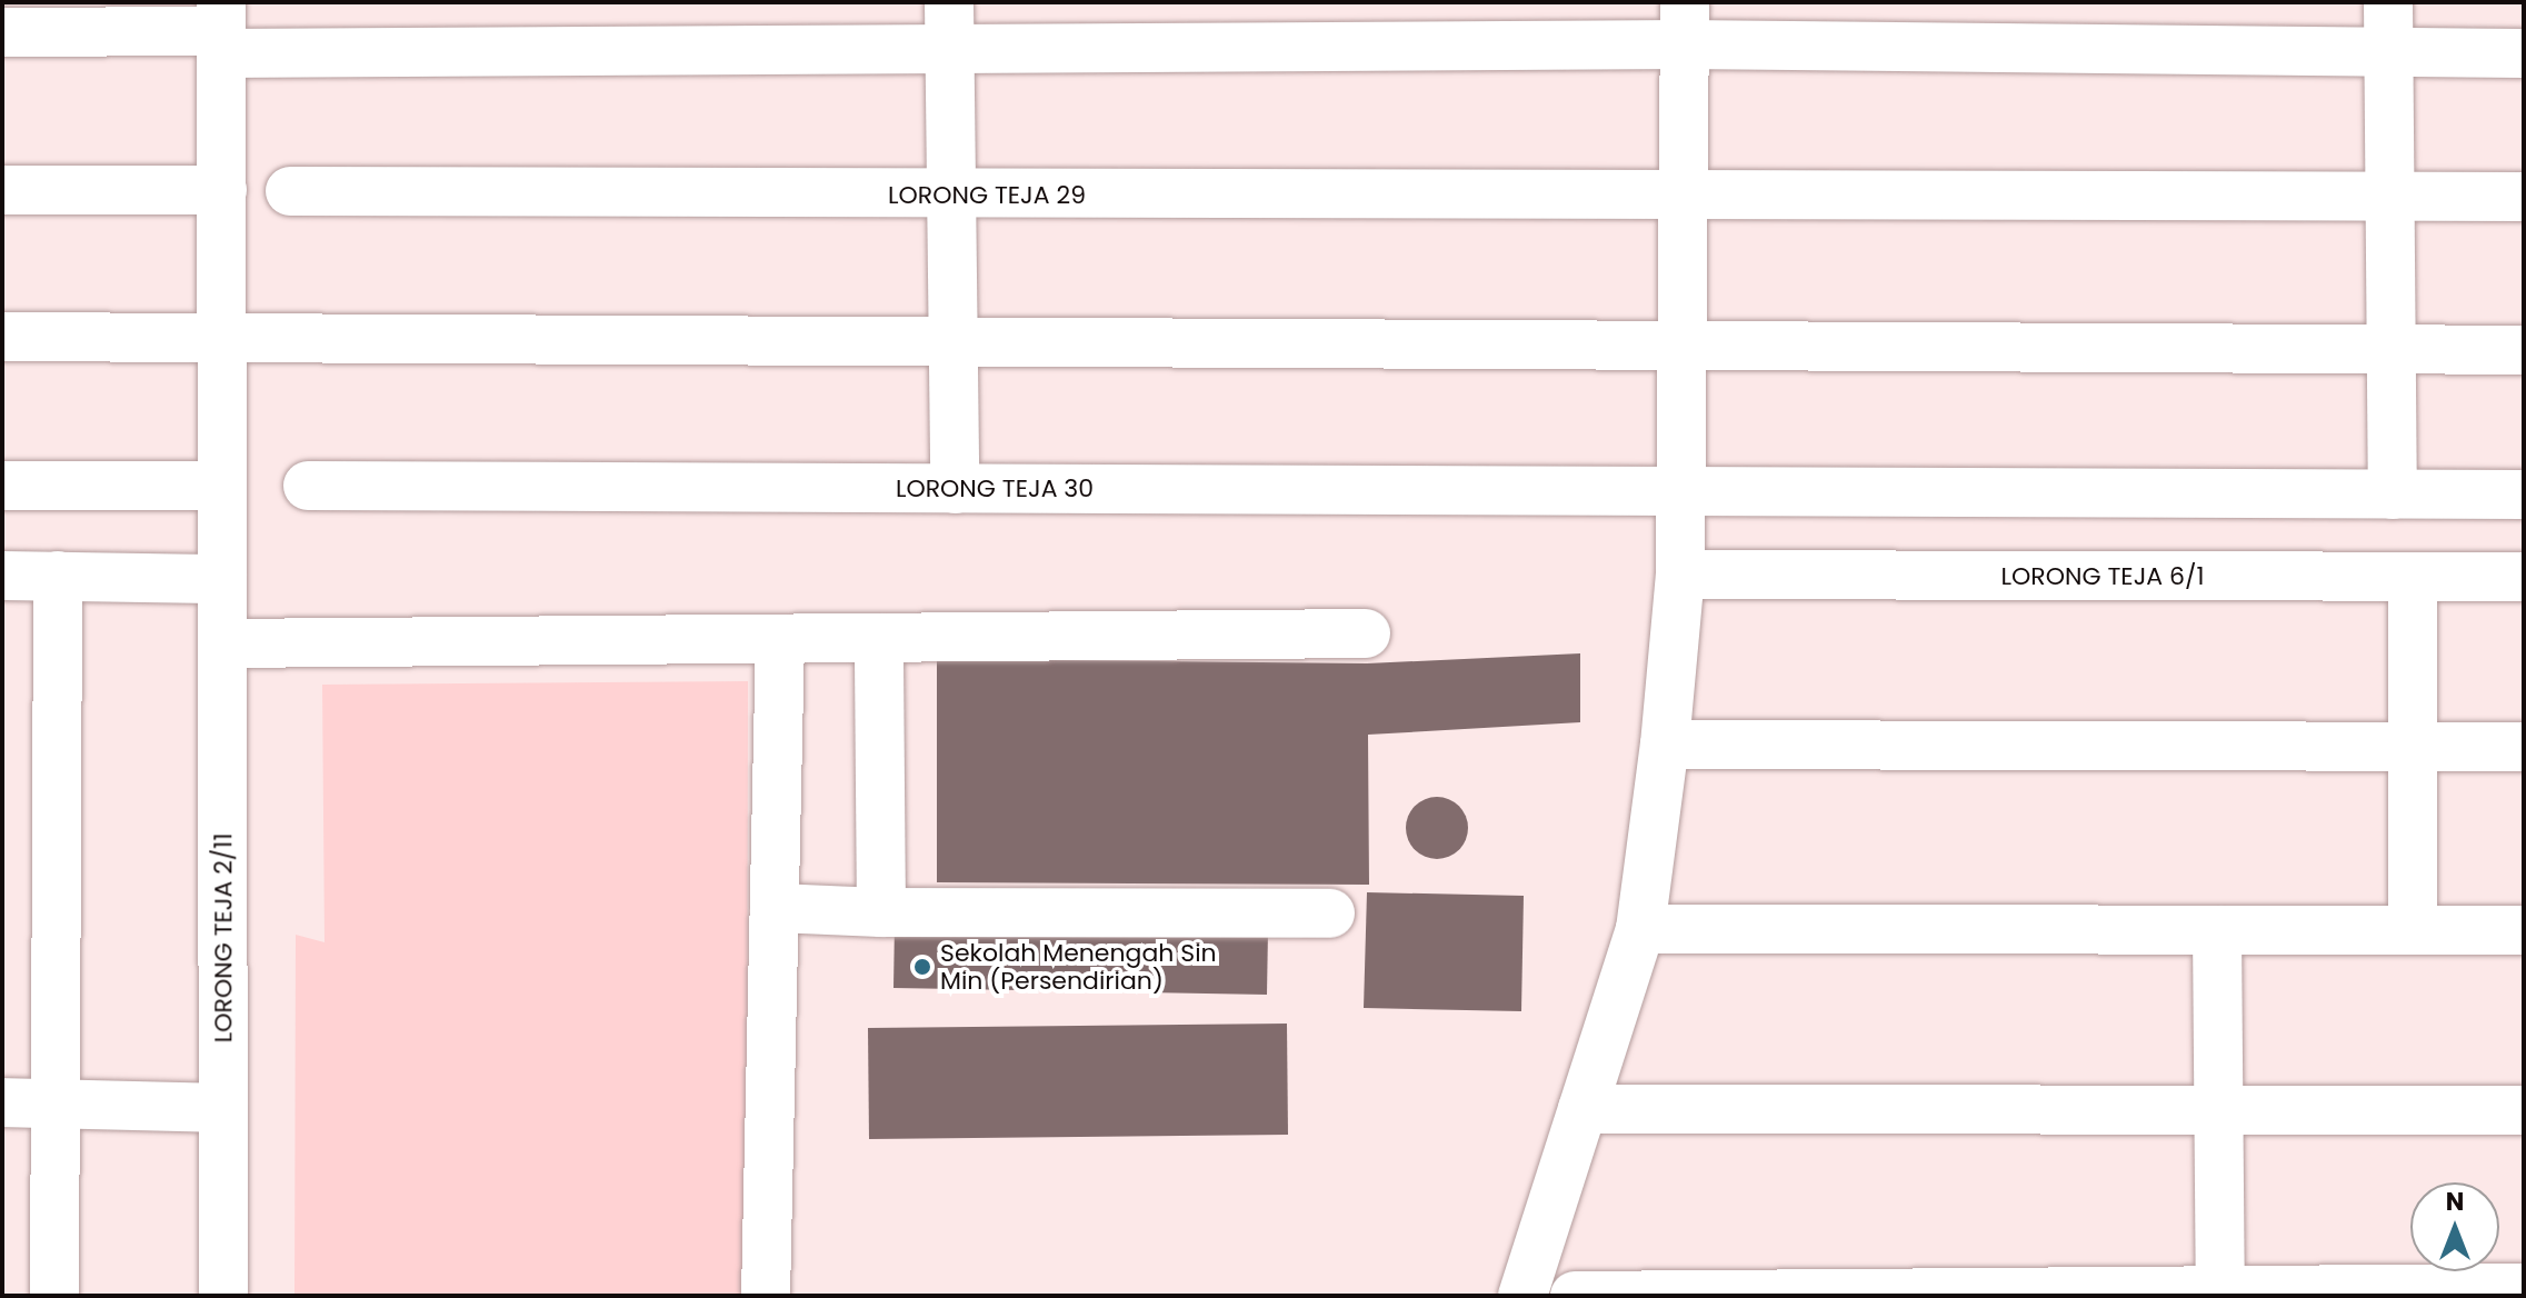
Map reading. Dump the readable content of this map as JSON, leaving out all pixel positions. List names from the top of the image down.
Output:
{
  "streets": {
    "street": [
      "LORONG TEJA 29",
      "LORONG TEJA 30",
      "LORONG TEJA 6/1",
      "LORONG TEJA 2/11"
    ]
  },
  "places": ["Sekolah Menengah Sin Min (Persendirian)"],
  "north": "top"
}
